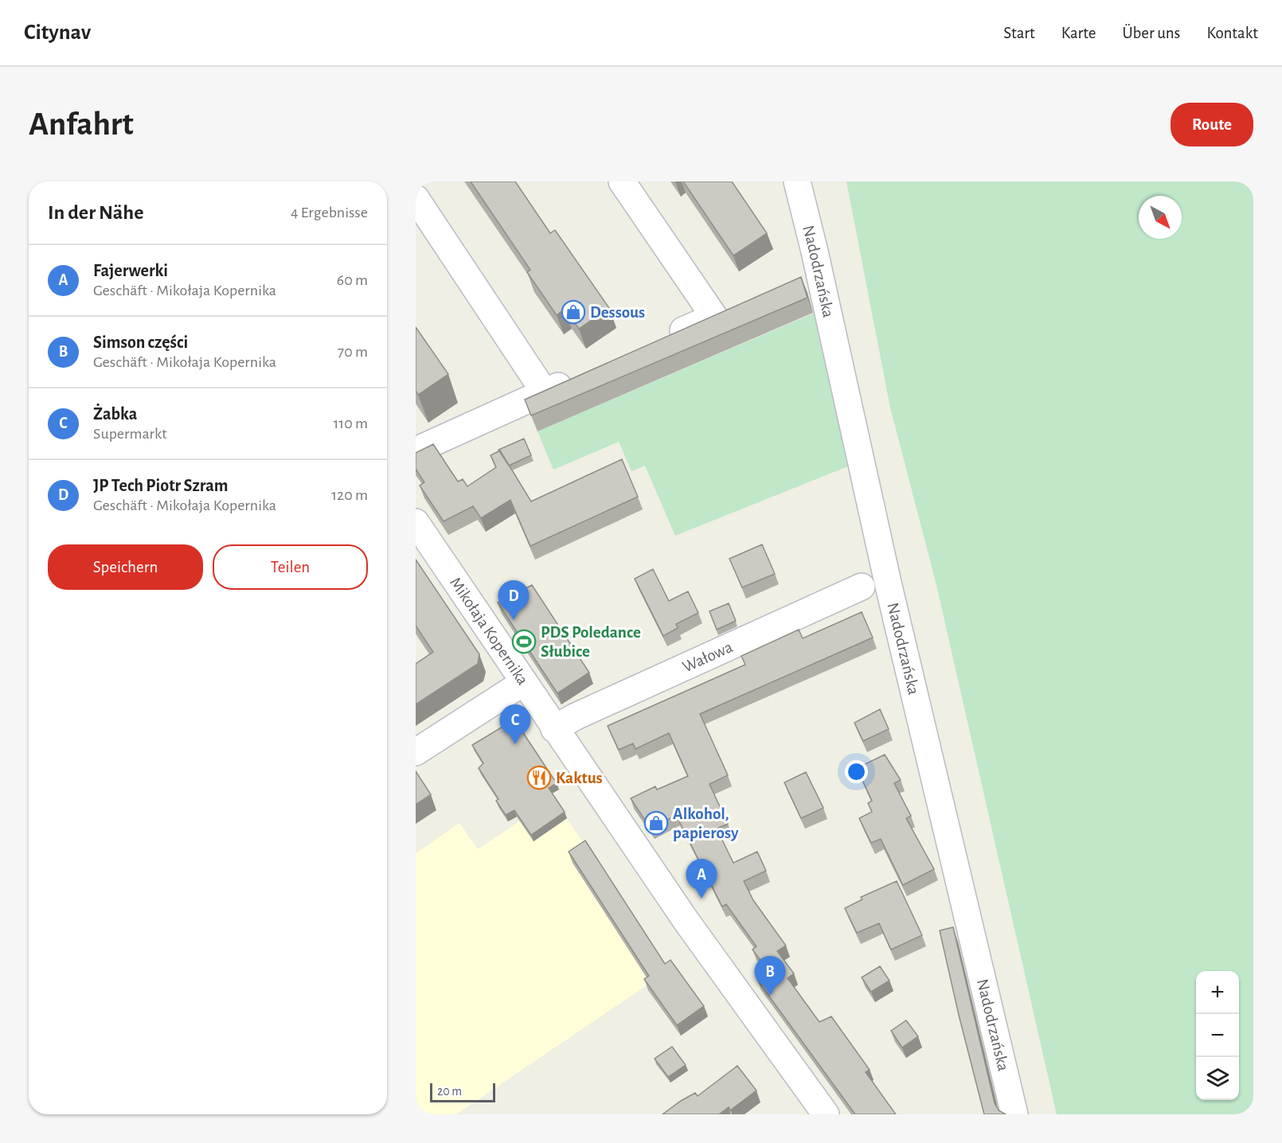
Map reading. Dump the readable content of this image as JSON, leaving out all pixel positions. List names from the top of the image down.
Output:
{
  "streets": {
    "street": ["Nadodrzańska", "Mikołaja Kopernika", "Wałowa"]
  },
  "crossings": [
    ["Mikołaja Kopernika", "Wałowa"]
  ],
  "places": {
    "shop": ["Dessous", "Alkohol, papierosy"],
    "sports": ["PDS Poledance Słubice"],
    "restaurant": ["Kaktus"]
  },
  "scale_bar": "20 m",
  "north": "bottom right",
  "page": {
    "header": "Citynav",
    "nav": [
      "Start",
      "Karte",
      "Über uns",
      "Kontakt"
    ],
    "buttons": [
      "Route",
      ["Speichern", "Teilen"]
    ],
    "title": "Anfahrt",
    "heading": ["In der Nähe", "4 Ergebnisse"],
    "list": [
      {
        "mark": "A",
        "name": "Fajerwerki",
        "note": "Geschäft · Mikołaja Kopernika",
        "value": "60 m"
      },
      {
        "mark": "B",
        "name": "Simson części",
        "note": "Geschäft · Mikołaja Kopernika",
        "value": "70 m"
      },
      {
        "mark": "C",
        "name": "Żabka",
        "note": "Supermarkt",
        "value": "110 m"
      },
      {
        "mark": "D",
        "name": "JP Tech Piotr Szram",
        "note": "Geschäft · Mikołaja Kopernika",
        "value": "120 m"
      }
    ],
    "pins": [
      "D",
      "C",
      "A",
      "B"
    ],
    "map_buttons": ["+", "−"],
    "scale": "20 m"
  }
}
